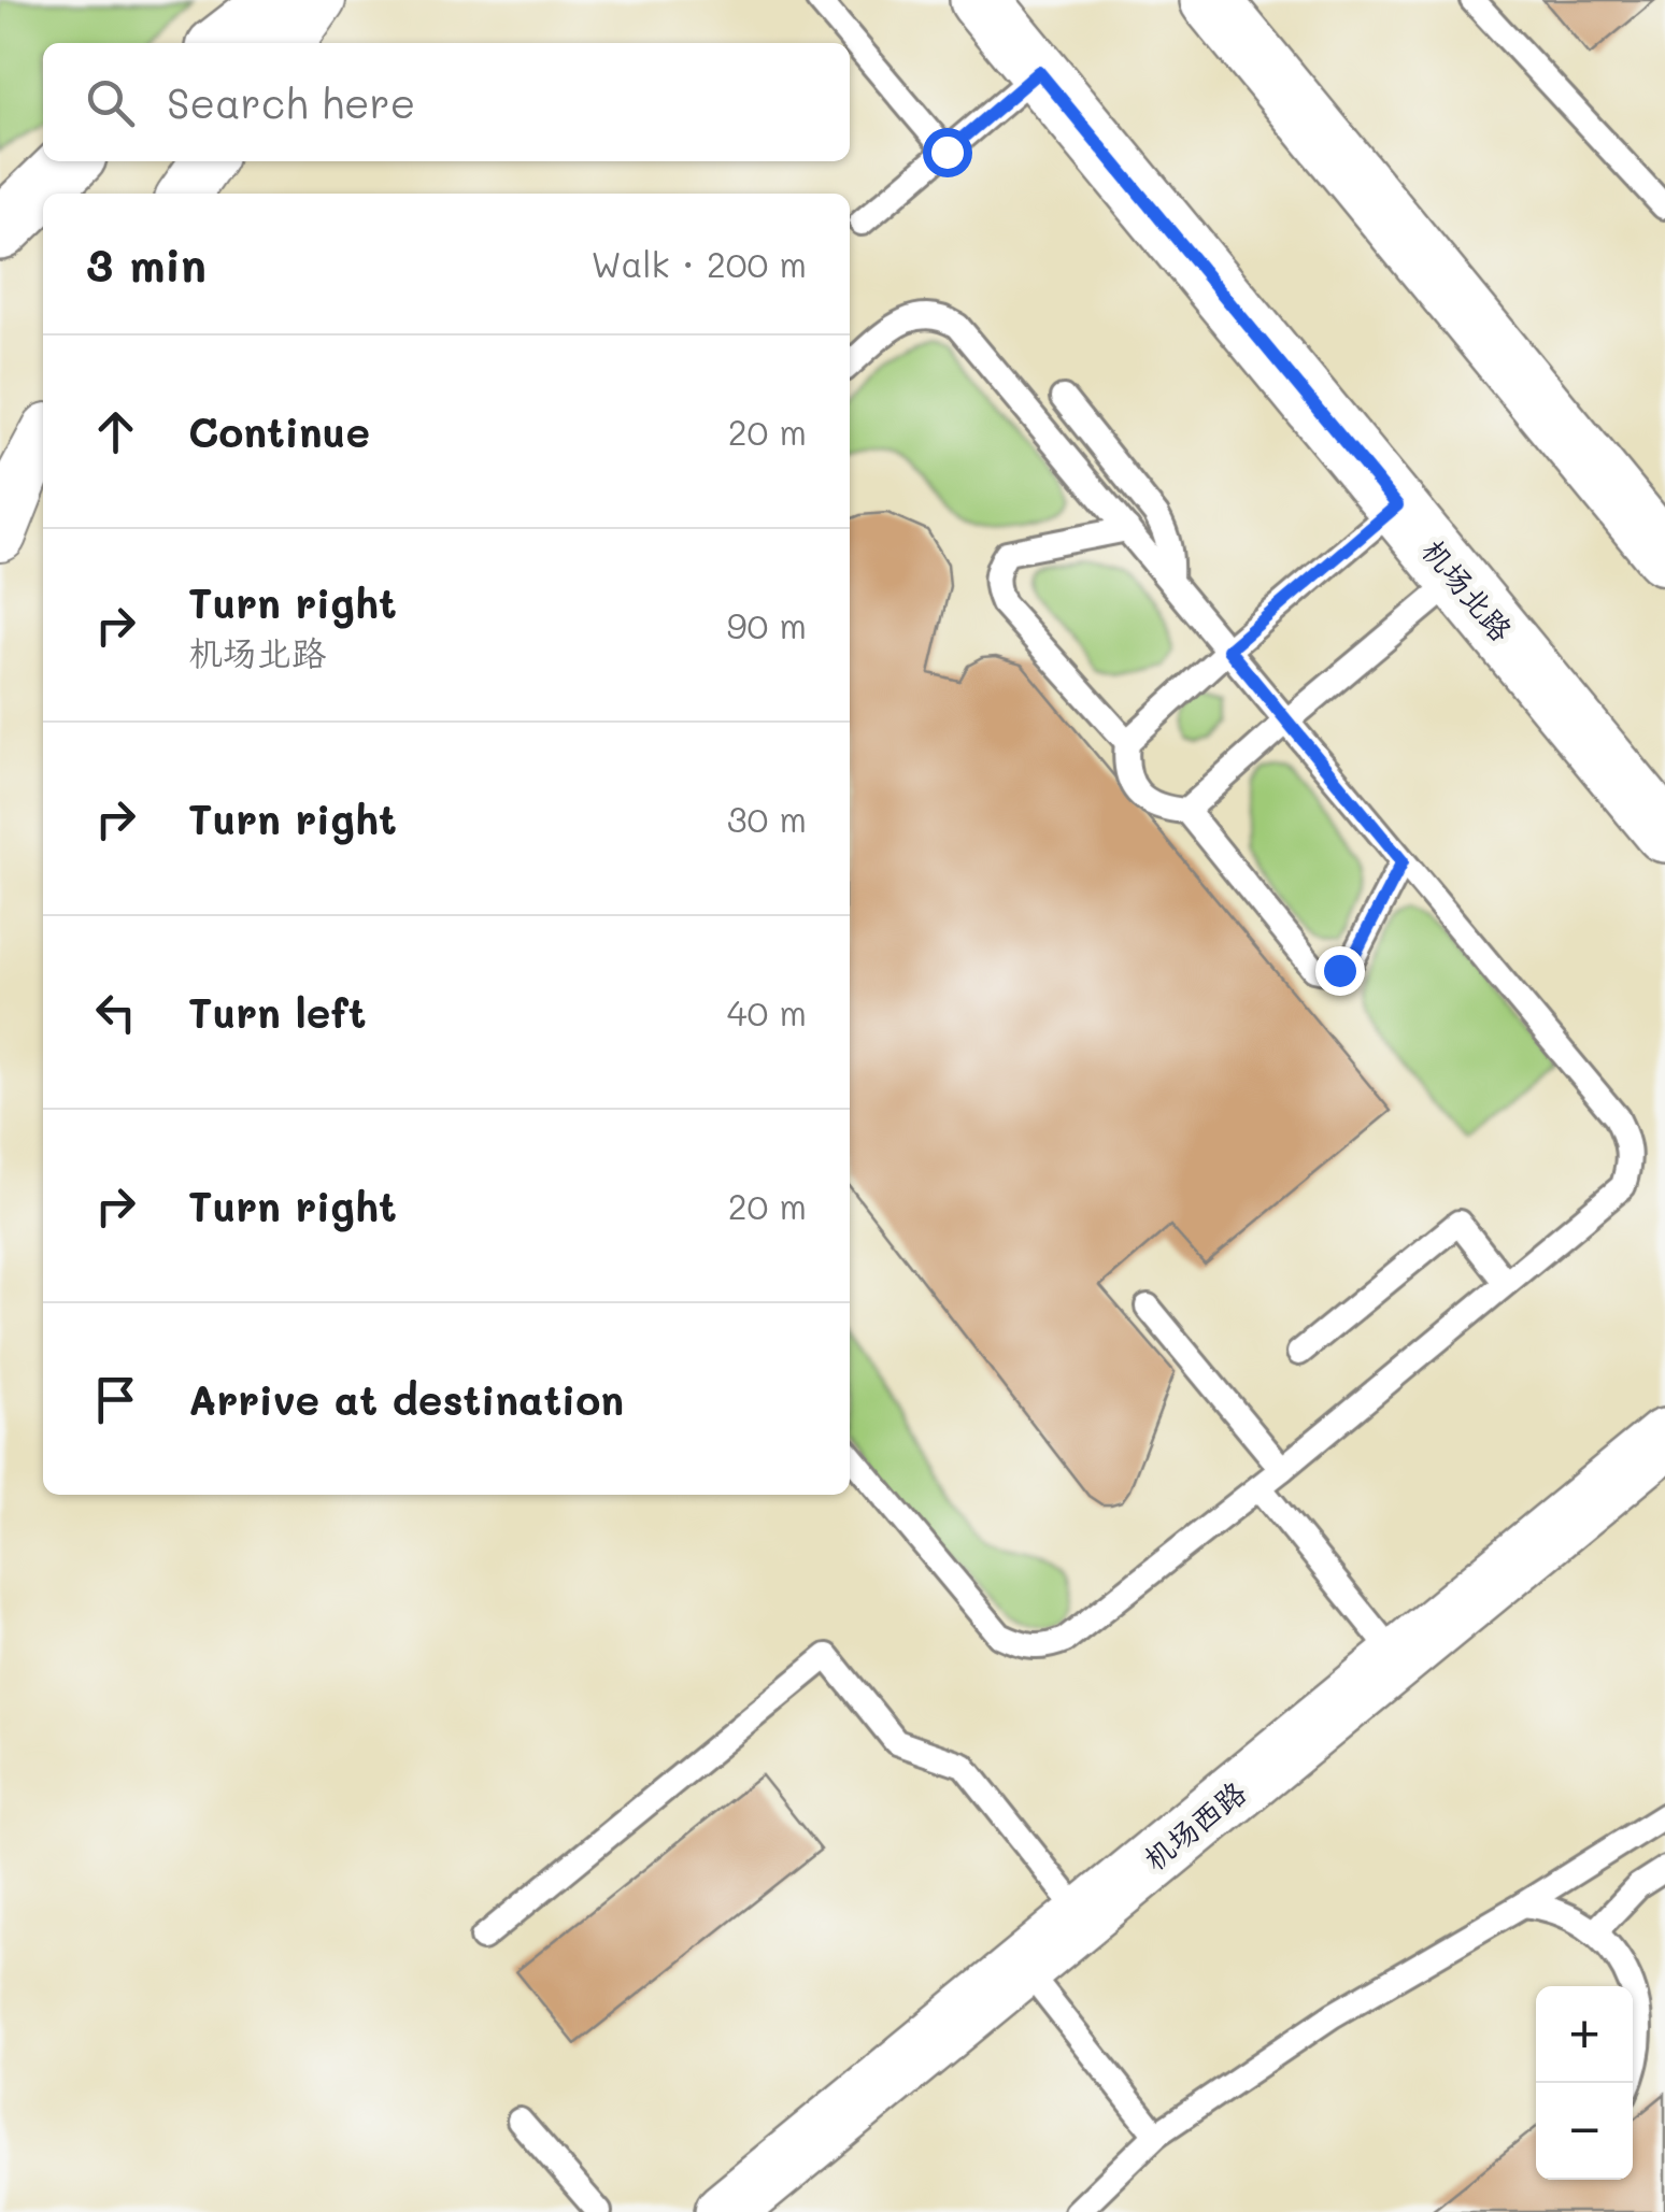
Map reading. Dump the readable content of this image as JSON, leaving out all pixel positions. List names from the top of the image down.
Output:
{
  "streets": {
    "main road": ["机场北路", "机场西路"]
  },
  "page": {
    "search": "Search here",
    "heading": ["3 min", "Walk · 200 m"],
    "list": [
      ["Continue", "20 m"],
      ["Turn right", "机场北路", "90 m"],
      ["Turn right", "30 m"],
      ["Turn left", "40 m"],
      ["Turn right", "20 m"],
      "Arrive at destination"
    ],
    "map_buttons": ["+", "−"]
  }
}
